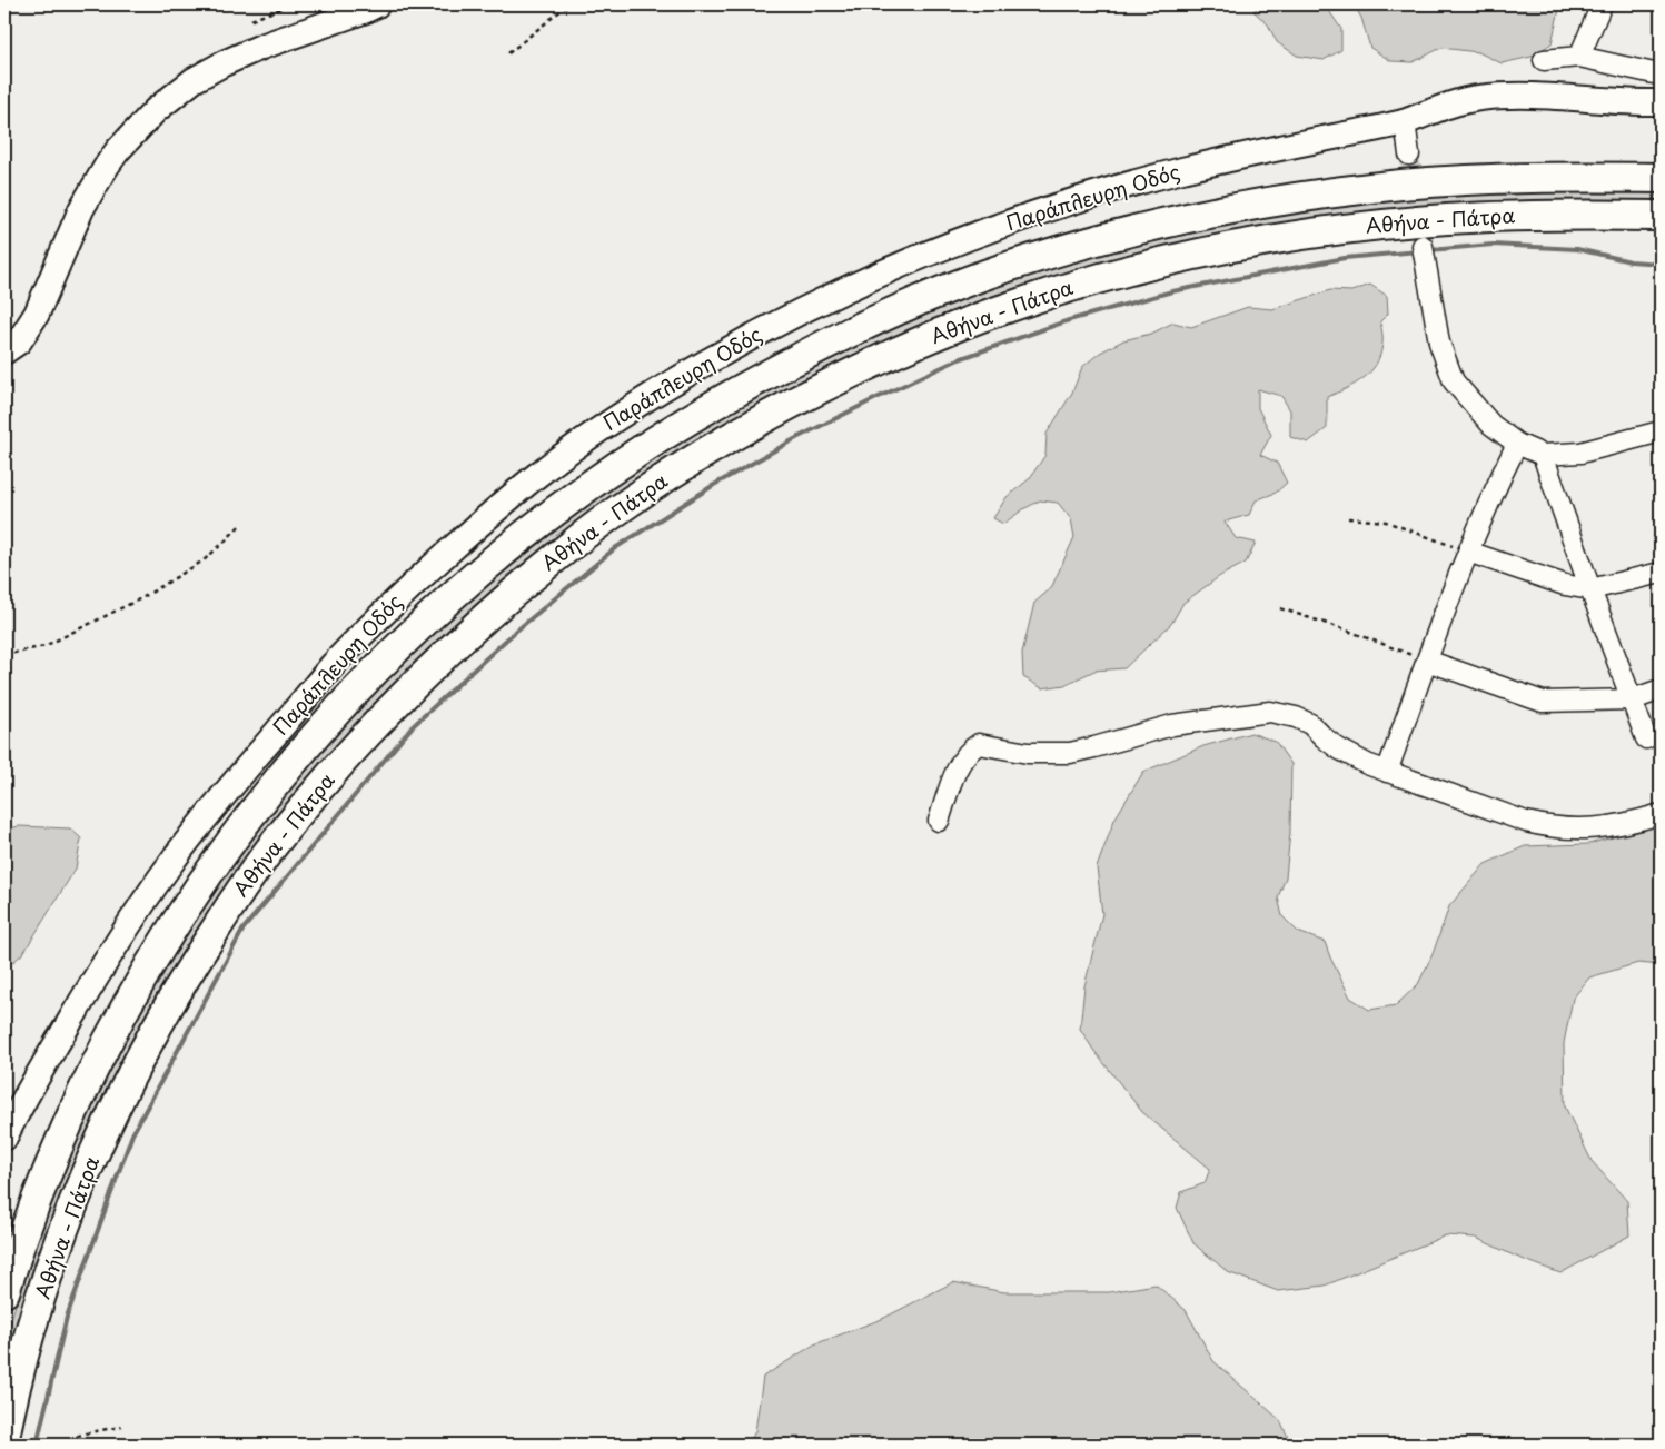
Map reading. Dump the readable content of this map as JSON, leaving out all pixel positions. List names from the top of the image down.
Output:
{
  "streets": {
    "highway": ["Αθήνα - Πάτρα"],
    "main road": ["Παράπλευρη Οδός"]
  }
}
